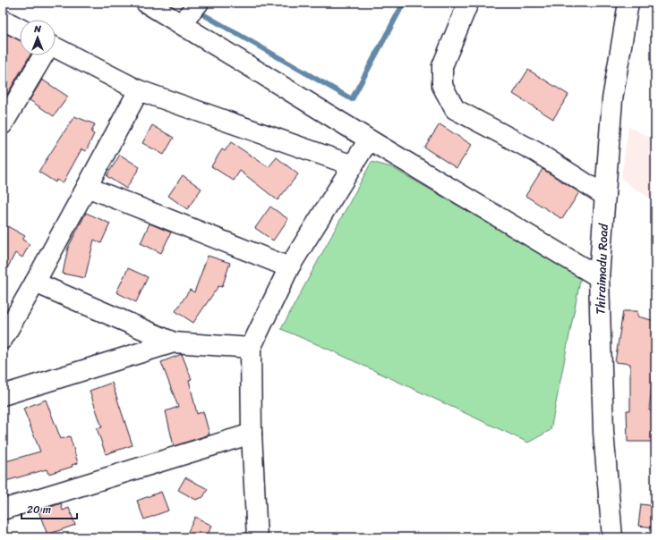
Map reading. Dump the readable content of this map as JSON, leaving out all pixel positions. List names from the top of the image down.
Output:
{
  "streets": {
    "street": ["Thiraimadu Road"]
  },
  "scale_bar": "20 m",
  "north": "top"
}
